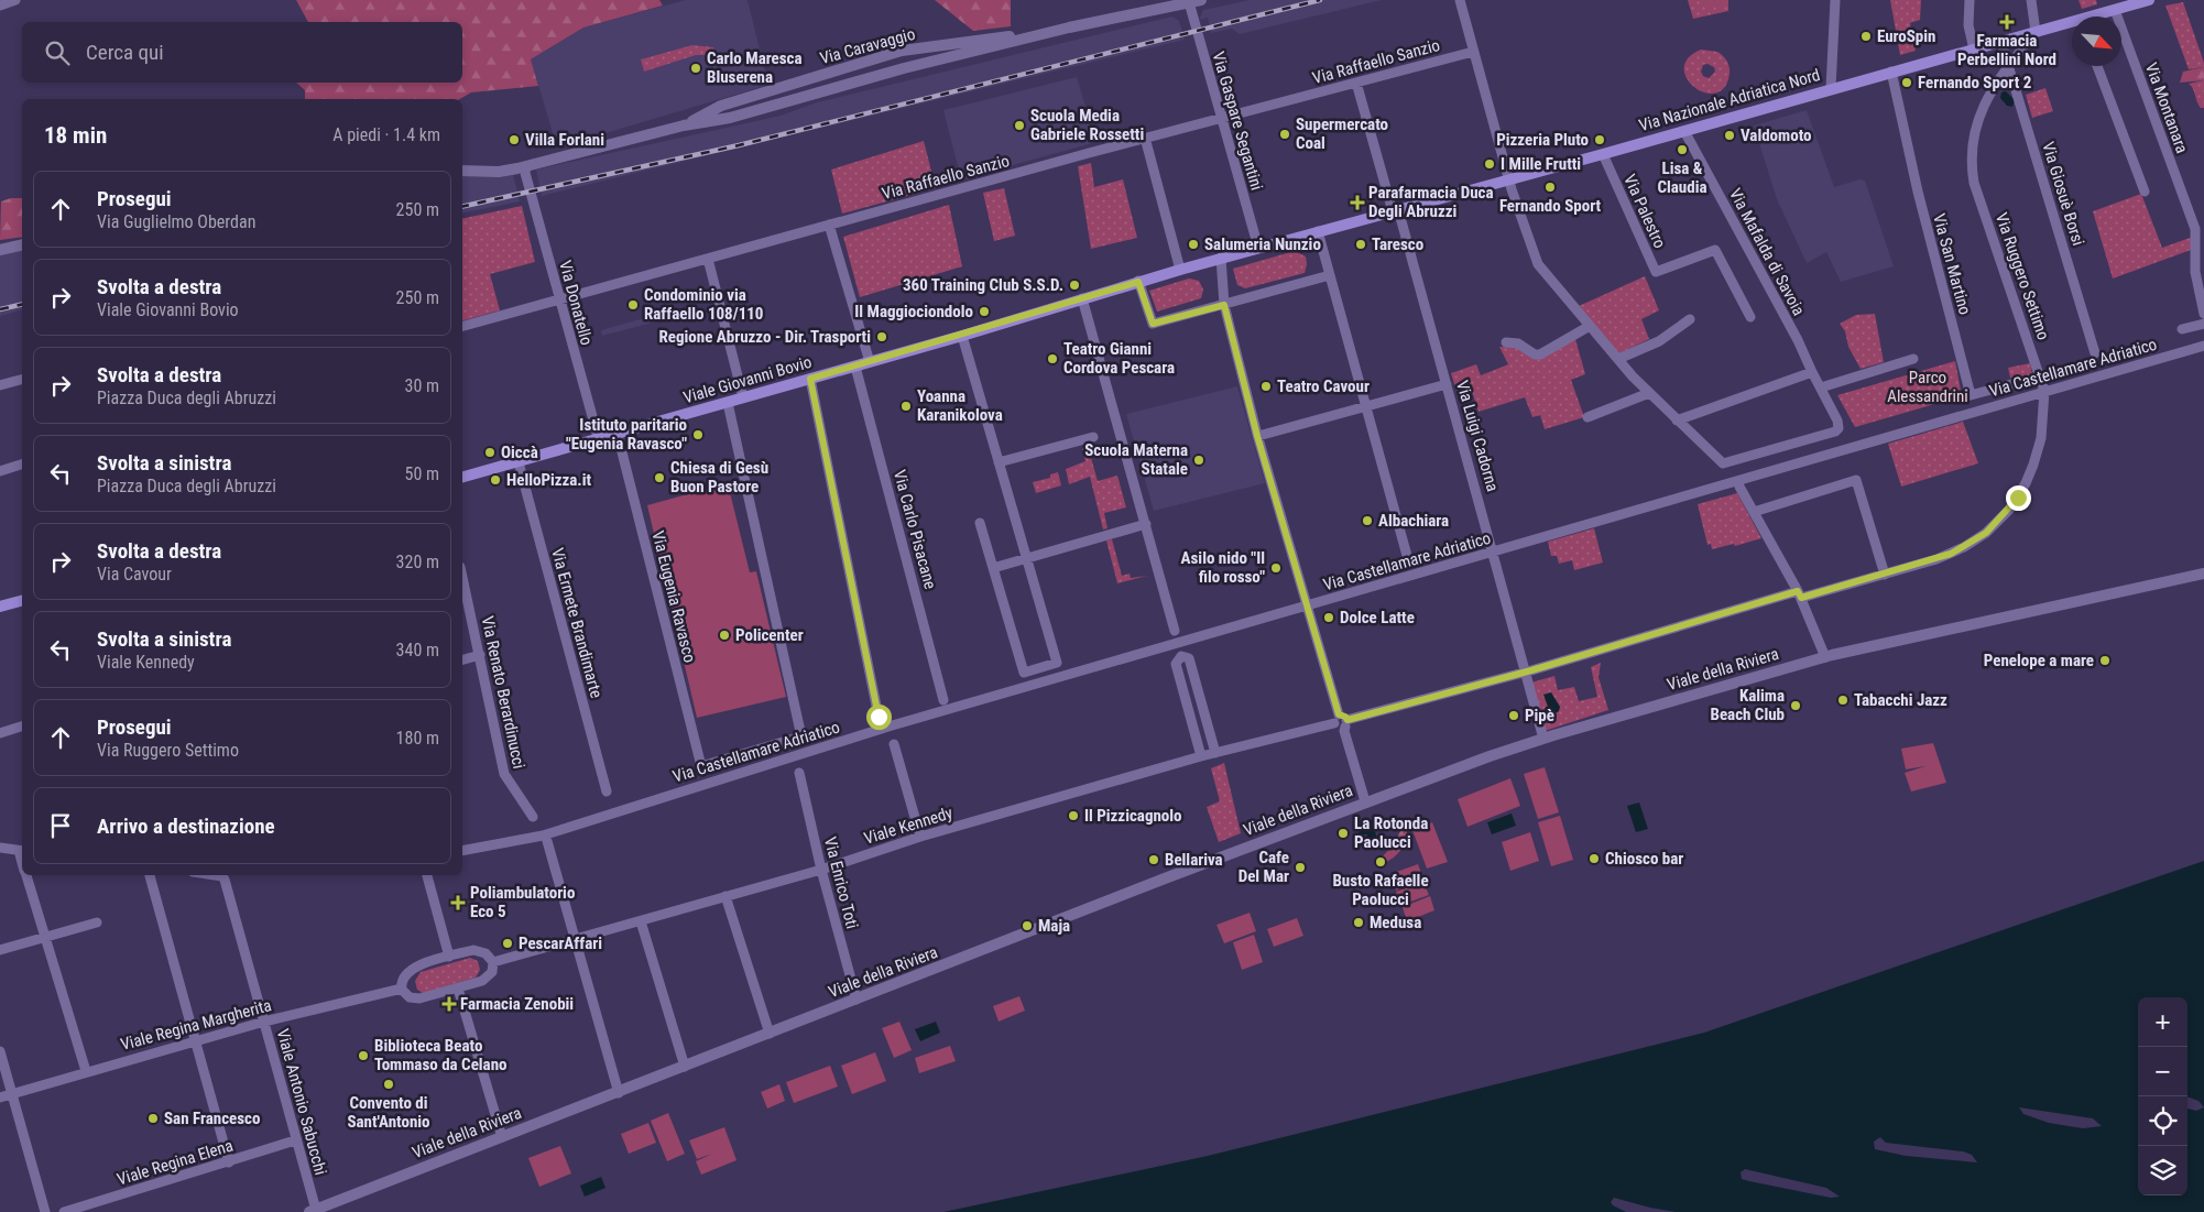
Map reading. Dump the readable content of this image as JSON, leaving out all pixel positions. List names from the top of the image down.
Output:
{
  "streets": {
    "main road": ["Via Nazionale Adriatica Nord", "Viale Giovanni Bovio"],
    "street": [
      "Via Caravaggio",
      "Via Raffaello Sanzio",
      "Via Montanara",
      "Via Gaspare Segantini",
      "Via Giosuè Borsi",
      "Via Palestro",
      "Via Mafalda di Savoia",
      "Via San Martino",
      "Via Ruggero Settimo",
      "Via Donatello",
      "Via Castellamare Adriatico",
      "Via Luigi Cadorna",
      "Via Carlo Pisacane",
      "Via Eugenia Ravasco",
      "Via Ermete Brandimarte",
      "Viale della Riviera",
      "Via Renato Berardinucci",
      "Viale Kennedy",
      "Via Enrico Toti",
      "Viale Regina Margherita",
      "Viale Antonio Sabucchi",
      "Viale Regina Elena"
    ]
  },
  "crossings": [
    ["Via Caravaggio", "Via Gaspare Segantini"],
    ["Via Caravaggio", "Via Donatello"],
    ["Via Raffaello Sanzio", "Via Gaspare Segantini"],
    ["Via Raffaello Sanzio", "Via Donatello"],
    ["Via Raffaello Sanzio", "Via Luigi Cadorna"],
    ["Via Nazionale Adriatica Nord", "Via Montanara"],
    ["Via Nazionale Adriatica Nord", "Via Gaspare Segantini"],
    ["Via Nazionale Adriatica Nord", "Via Giosuè Borsi"],
    ["Via Nazionale Adriatica Nord", "Via Palestro"],
    ["Via Nazionale Adriatica Nord", "Via Mafalda di Savoia"],
    ["Via Nazionale Adriatica Nord", "Via San Martino"],
    ["Via Nazionale Adriatica Nord", "Via Ruggero Settimo"],
    ["Via Nazionale Adriatica Nord", "Viale Giovanni Bovio"],
    ["Via Nazionale Adriatica Nord", "Via Luigi Cadorna"],
    ["Via Giosuè Borsi", "Via Ruggero Settimo"],
    ["Via San Martino", "Via Ruggero Settimo"],
    ["Via Ruggero Settimo", "Via Castellamare Adriatico"],
    ["Via Ruggero Settimo", "Viale Kennedy"],
    ["Via Donatello", "Viale Giovanni Bovio"],
    ["Via Castellamare Adriatico", "Via Luigi Cadorna"],
    ["Viale Giovanni Bovio", "Via Carlo Pisacane"],
    ["Viale Giovanni Bovio", "Via Eugenia Ravasco"],
    ["Viale Giovanni Bovio", "Via Ermete Brandimarte"],
    ["Via Luigi Cadorna", "Viale della Riviera"],
    ["Via Luigi Cadorna", "Viale Kennedy"],
    ["Viale della Riviera", "Via Enrico Toti"],
    ["Viale della Riviera", "Viale Antonio Sabucchi"],
    ["Viale Kennedy", "Via Enrico Toti"],
    ["Viale Regina Margherita", "Viale Antonio Sabucchi"],
    ["Viale Antonio Sabucchi", "Viale Regina Elena"]
  ],
  "parks": ["Parco Alessandrini"],
  "places": {
    "health": [
      "Farmacia Perbellini Nord",
      "Parafarmacia Duca Degli Abruzzi",
      "Poliambulatorio Eco 5",
      "Farmacia Zenobii"
    ],
    "other": [
      "EuroSpin",
      "Carlo Maresca Bluserena",
      "Fernando Sport 2",
      "Scuola Media Gabriele Rossetti",
      "Supermercato Coal",
      "Valdomoto",
      "Villa Forlani",
      "Pizzeria Pluto",
      "Lisa & Claudia",
      "I Mille Frutti",
      "Fernando Sport",
      "Salumeria Nunzio",
      "Taresco",
      "360 Training Club S.S.D.",
      "Condominio via Raffaello 108/110",
      "Il Maggiociondolo",
      "Regione Abruzzo - Dir. Trasporti",
      "Teatro Gianni Cordova Pescara",
      "Teatro Cavour",
      "Yoanna Karanikolova",
      "Istituto paritario \"Eugenia Ravasco\"",
      "Oiccà",
      "Scuola Materna Statale",
      "Chiesa di Gesù Buon Pastore",
      "HelloPizza.it",
      "Albachiara",
      "Asilo nido \"Il filo rosso\"",
      "Dolce Latte",
      "Policenter",
      "Penelope a mare",
      "Tabacchi Jazz",
      "Kalima Beach Club",
      "Pipè",
      "Il Pizzicagnolo",
      "La Rotonda Paolucci",
      "Chiosco bar",
      "Bellariva",
      "Busto Rafaelle Paolucci",
      "Cafe Del Mar",
      "Medusa",
      "Maja",
      "PescarAffari",
      "Biblioteca Beato Tommaso da Celano",
      "Convento di Sant'Antonio",
      "San Francesco"
    ]
  },
  "north": "bottom right",
  "page": {
    "search": "Cerca qui",
    "heading": ["18 min", "A piedi · 1.4 km"],
    "list": [
      ["Prosegui", "Via Guglielmo Oberdan", "250 m"],
      ["Svolta a destra", "Viale Giovanni Bovio", "250 m"],
      ["Svolta a destra", "Piazza Duca degli Abruzzi", "30 m"],
      ["Svolta a sinistra", "Piazza Duca degli Abruzzi", "50 m"],
      ["Svolta a destra", "Via Cavour", "320 m"],
      ["Svolta a sinistra", "Viale Kennedy", "340 m"],
      ["Prosegui", "Via Ruggero Settimo", "180 m"],
      "Arrivo a destinazione"
    ],
    "map_buttons": ["+", "−"]
  }
}
